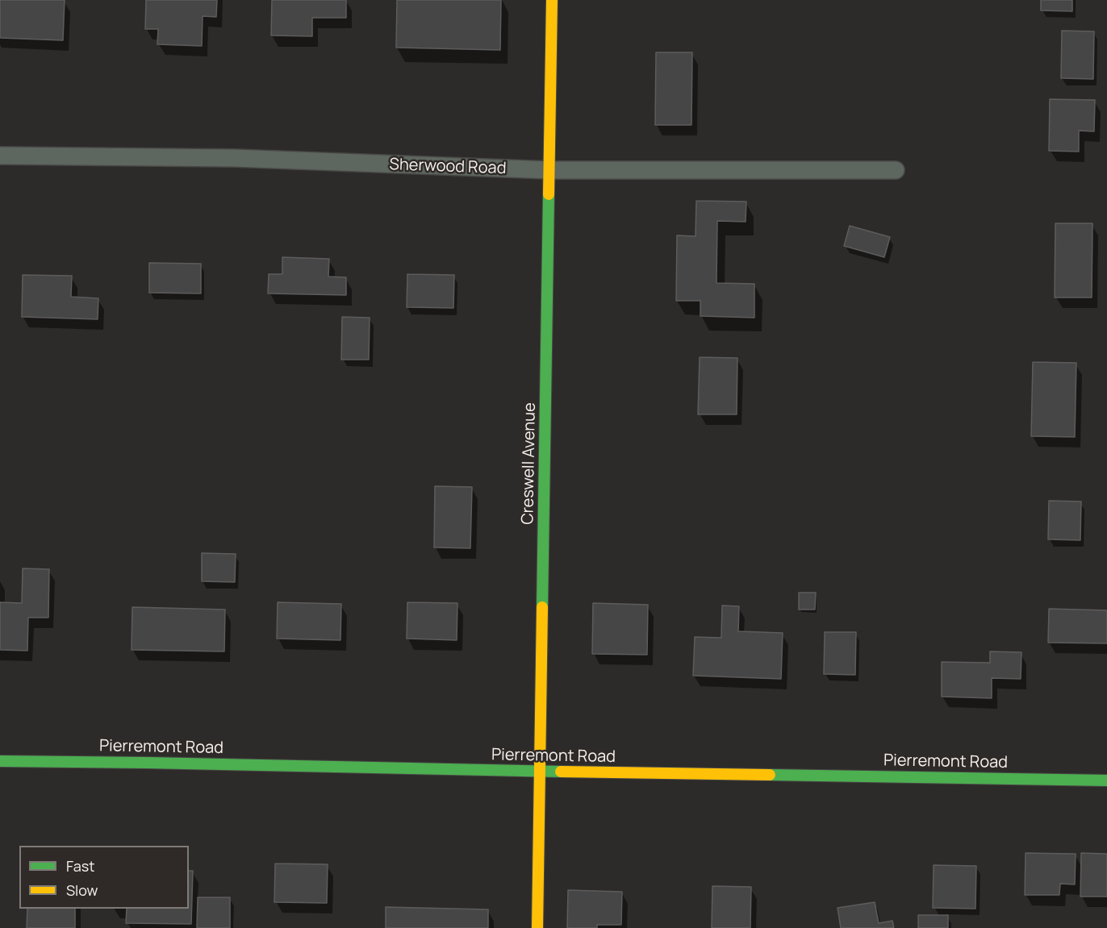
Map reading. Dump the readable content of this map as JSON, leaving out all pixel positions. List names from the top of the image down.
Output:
{
  "streets": {
    "main road": ["Creswell Avenue", "Pierremont Road"],
    "street": ["Sherwood Road"]
  },
  "crossings": [
    ["Sherwood Road", "Creswell Avenue"],
    ["Creswell Avenue", "Pierremont Road"]
  ],
  "legend": ["Fast", "Slow"]
}
